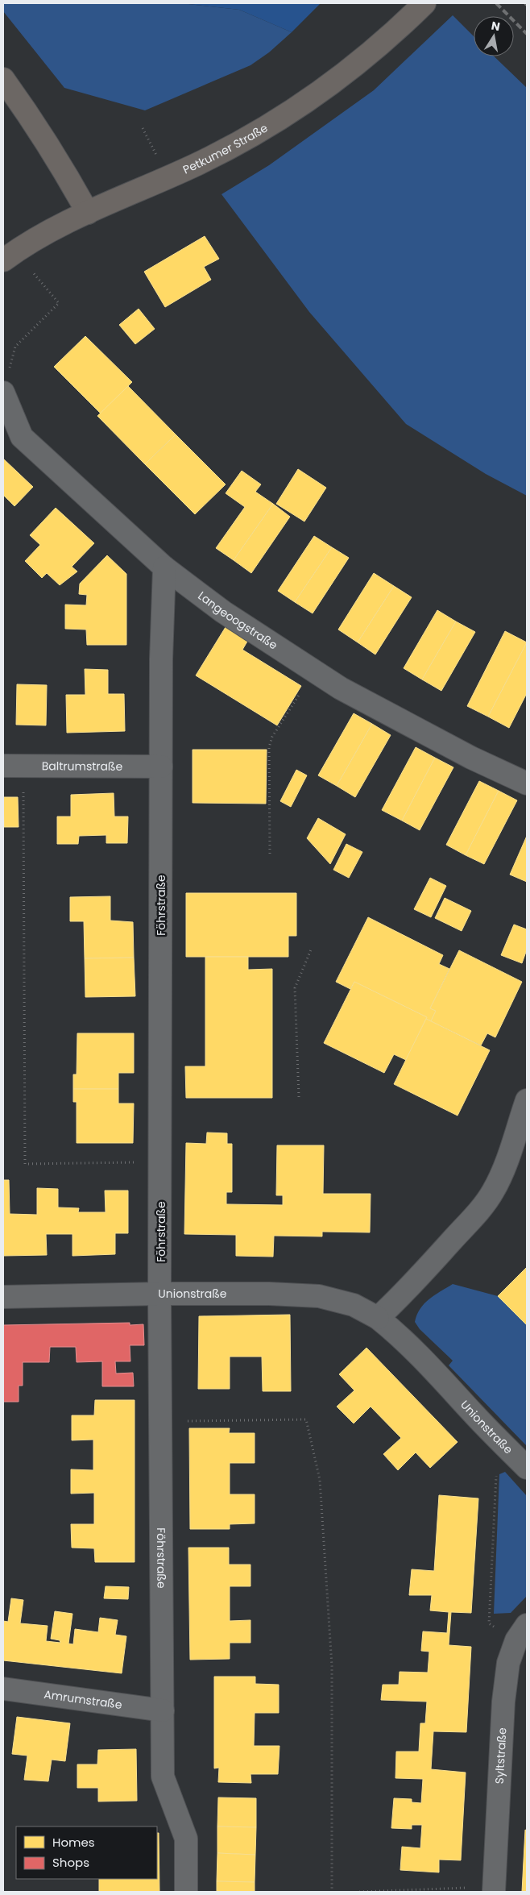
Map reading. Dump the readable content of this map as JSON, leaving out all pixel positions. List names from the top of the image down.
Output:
{
  "streets": {
    "main road": ["Petkumer Straße"],
    "street": [
      "Langeoogstraße",
      "Baltrumstraße",
      "Föhrstraße",
      "Unionstraße",
      "Amrumstraße",
      "Syltstraße"
    ]
  },
  "crossings": [
    ["Langeoogstraße", "Föhrstraße"],
    ["Baltrumstraße", "Föhrstraße"],
    ["Föhrstraße", "Unionstraße"],
    ["Föhrstraße", "Amrumstraße"]
  ],
  "legend": ["Homes", "Shops"],
  "north": "top"
}
